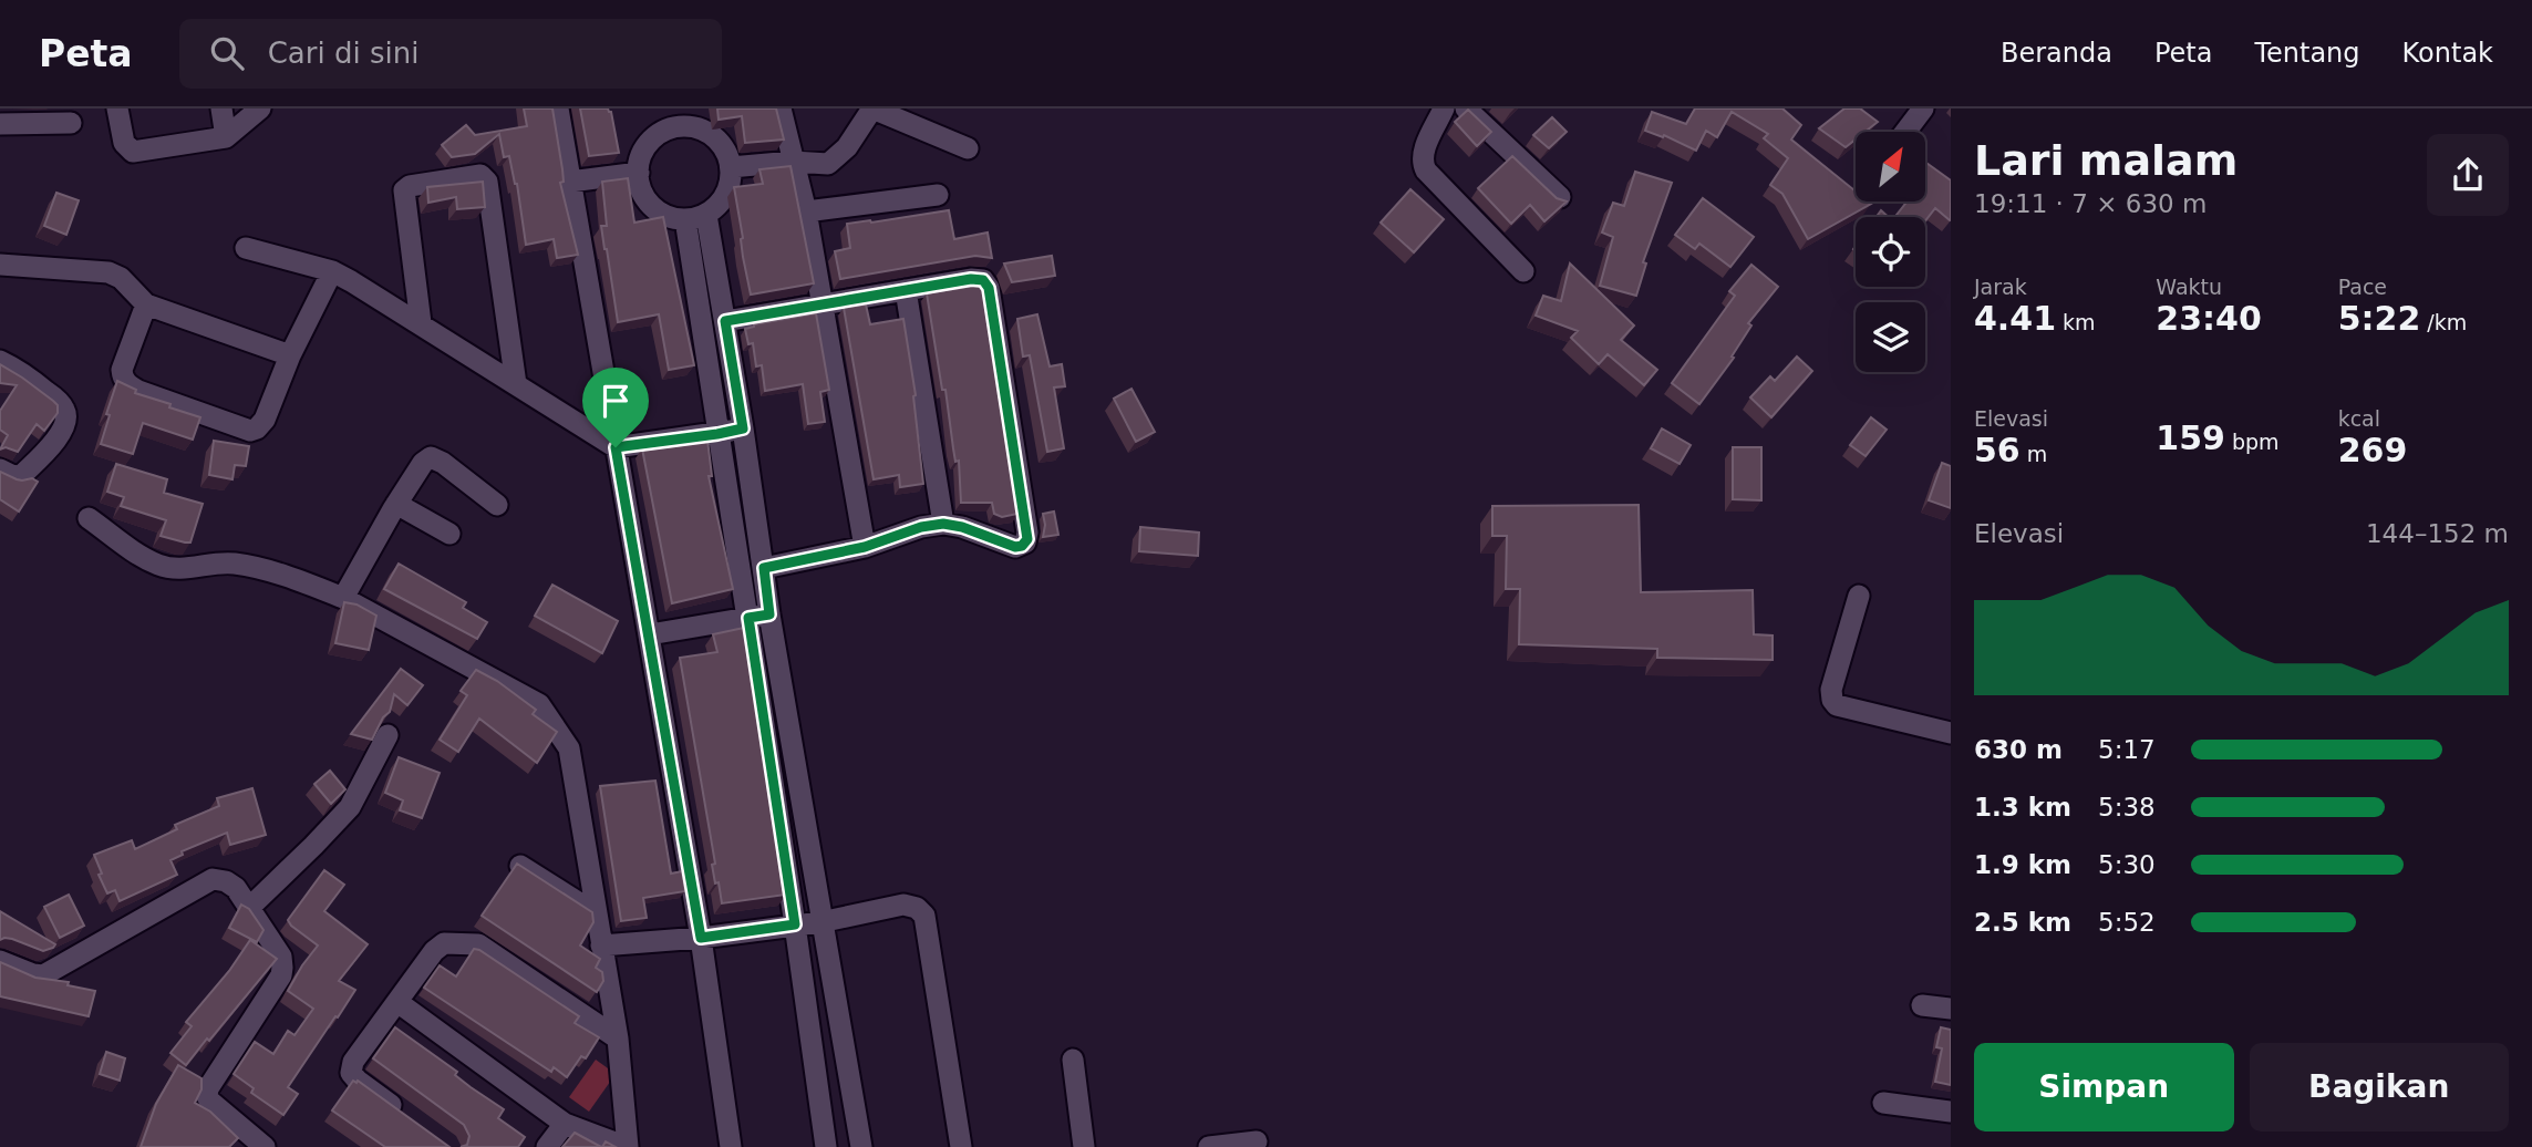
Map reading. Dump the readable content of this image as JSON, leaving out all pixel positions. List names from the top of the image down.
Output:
{
  "north": "top right",
  "page": {
    "header": "Peta",
    "search": "Cari di sini",
    "nav": [
      "Beranda",
      "Peta",
      "Tentang",
      "Kontak"
    ],
    "heading": ["Lari malam", "19:11 · 7 × 630 m"],
    "stats": [
      ["Jarak", "4.41 km"],
      ["Waktu", "23:40"],
      ["Pace", "5:22 /km"],
      ["Elevasi", "56 m"],
      ["159 bpm"],
      ["kcal", "269"]
    ],
    "chart": ["Elevasi", "144–152 m"],
    "list": [
      {
        "name": "630 m",
        "note": "5:17"
      },
      {
        "name": "1.3 km",
        "note": "5:38"
      },
      {
        "name": "1.9 km",
        "note": "5:30"
      },
      {
        "name": "2.5 km",
        "note": "5:52"
      }
    ],
    "buttons": ["Simpan", "Bagikan"]
  }
}
